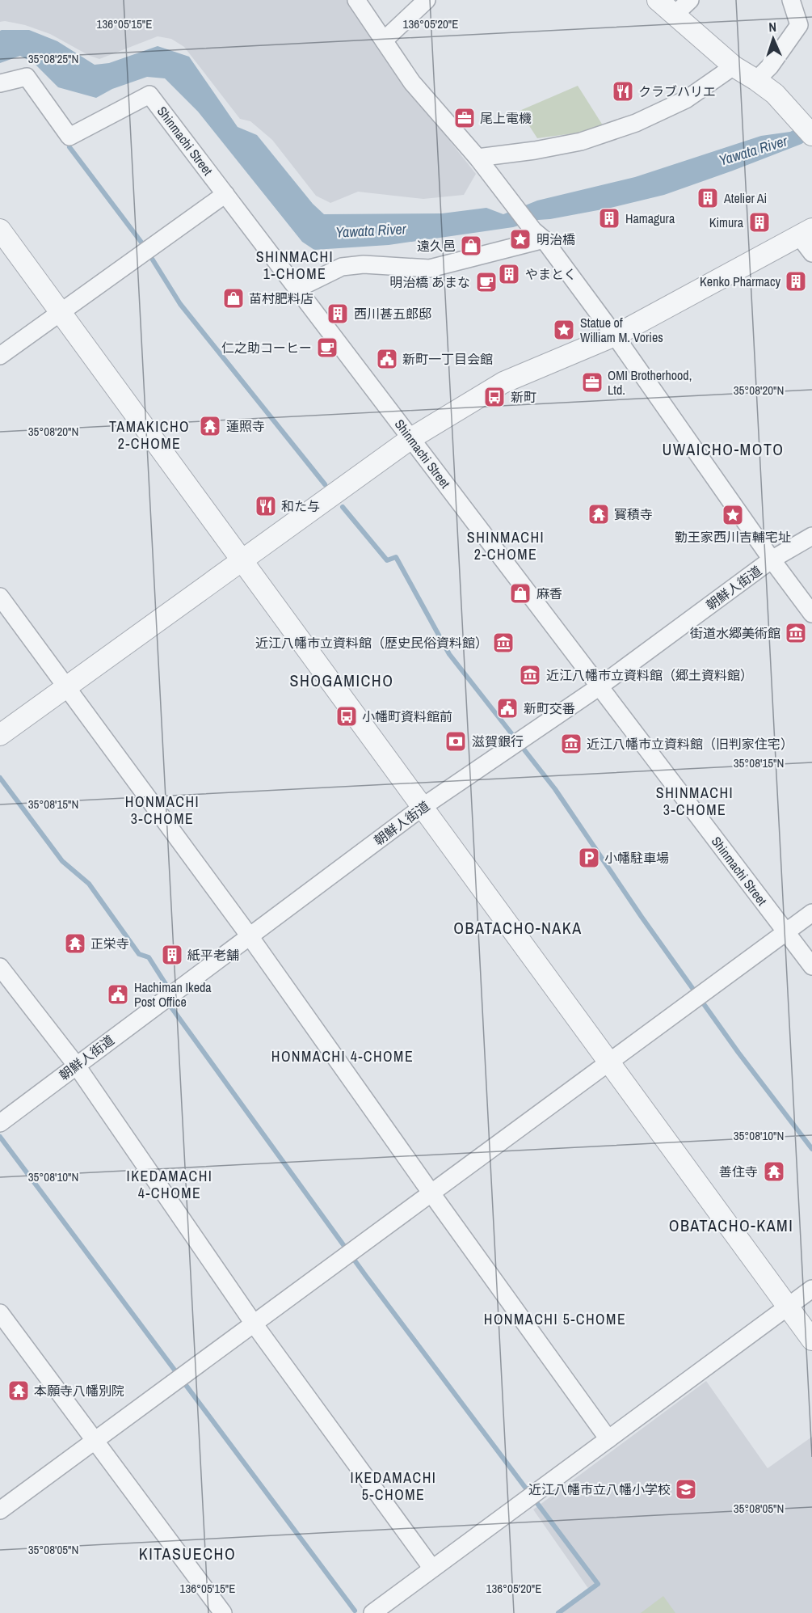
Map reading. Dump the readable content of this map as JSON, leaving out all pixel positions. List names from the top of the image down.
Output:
{
  "streets": {
    "street": ["Shinmachi Street", "朝鮮人街道"]
  },
  "crossings": [
    ["Shinmachi Street", "朝鮮人街道"]
  ],
  "districts": [
    "SHINMACHI 1-CHOME",
    "TAMAKICHO 2-CHOME",
    "UWAICHO-MOTO",
    "SHINMACHI 2-CHOME",
    "SHOGAMICHO",
    "SHINMACHI 3-CHOME",
    "HONMACHI 3-CHOME",
    "OBATACHO-NAKA",
    "HONMACHI 4-CHOME",
    "IKEDAMACHI 4-CHOME",
    "OBATACHO-KAMI",
    "HONMACHI 5-CHOME",
    "IKEDAMACHI 5-CHOME",
    "KITASUECHO"
  ],
  "water": ["Yawata River"],
  "places": {
    "restaurant": ["クラブハリエ", "和た与"],
    "office": ["尾上電機", "OMI Brotherhood, Ltd."],
    "building": [
      "Atelier Ai",
      "Hamagura",
      "Kimura",
      "やまとく",
      "Kenko Pharmacy",
      "西川甚五郎邸",
      "紙平老舗"
    ],
    "place": ["明治橋", "Statue of William M. Vories", "勤王家西川吉輔宅址"],
    "shop": ["遠久邑", "苗村肥料店", "麻香"],
    "cafe": ["明治橋 あまな", "仁之助コーヒー"],
    "public building": ["新町一丁目会館", "新町交番", "Hachiman Ikeda Post Office"],
    "bus stop": ["新町", "小幡町資料館前"],
    "temple": [
      "蓮照寺",
      "寳積寺",
      "正栄寺",
      "善住寺",
      "本願寺八幡別院"
    ],
    "museum": [
      "街道水郷美術館",
      "近江八幡市立資料館（歴史民俗資料館）",
      "近江八幡市立資料館（郷土資料館）",
      "近江八幡市立資料館（旧判家住宅）"
    ],
    "bank": ["滋賀銀行"],
    "parking": ["小幡駐車場"],
    "school or university": ["近江八幡市立八幡小学校"]
  },
  "north": "top",
  "coordinates": [
    "136°05'15\"E",
    "136°05'20\"E",
    "35°08'25\"N",
    "35°08'20\"N",
    "35°08'15\"N",
    "35°08'10\"N",
    "35°08'05\"N"
  ]
}
